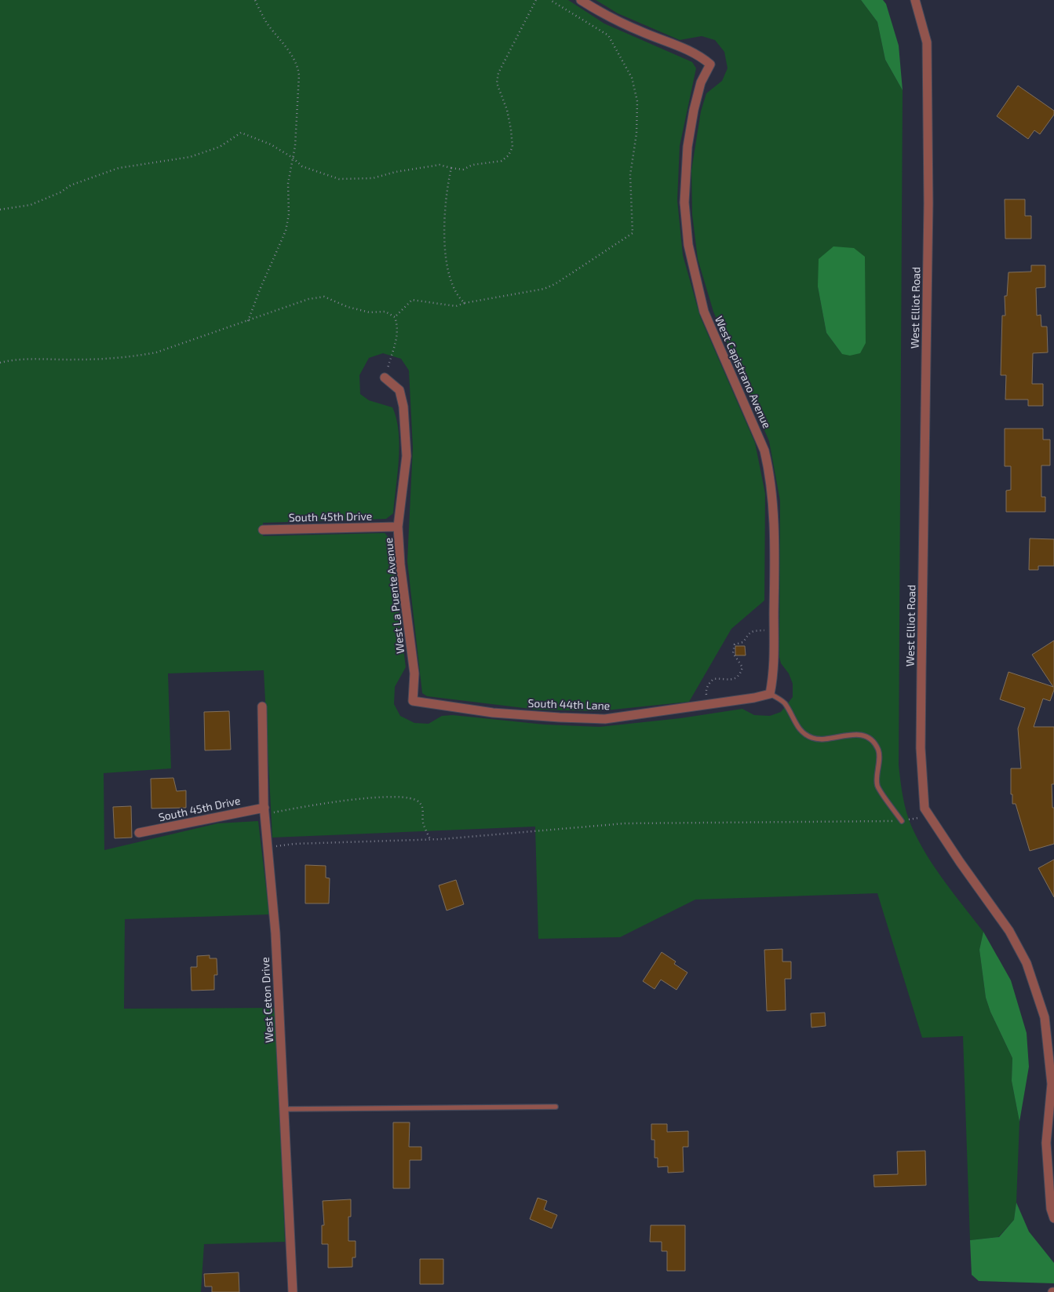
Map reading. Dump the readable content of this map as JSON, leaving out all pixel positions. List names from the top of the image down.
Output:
{
  "streets": {
    "street": [
      "West Elliot Road",
      "West Capistrano Avenue",
      "South 45th Drive",
      "West La Puente Avenue",
      "South 44th Lane",
      "West Ceton Drive"
    ]
  },
  "crossings": [
    ["West Capistrano Avenue", "South 44th Lane"],
    ["South 45th Drive", "West La Puente Avenue"],
    ["South 45th Drive", "West Ceton Drive"],
    ["West La Puente Avenue", "South 44th Lane"]
  ]
}
